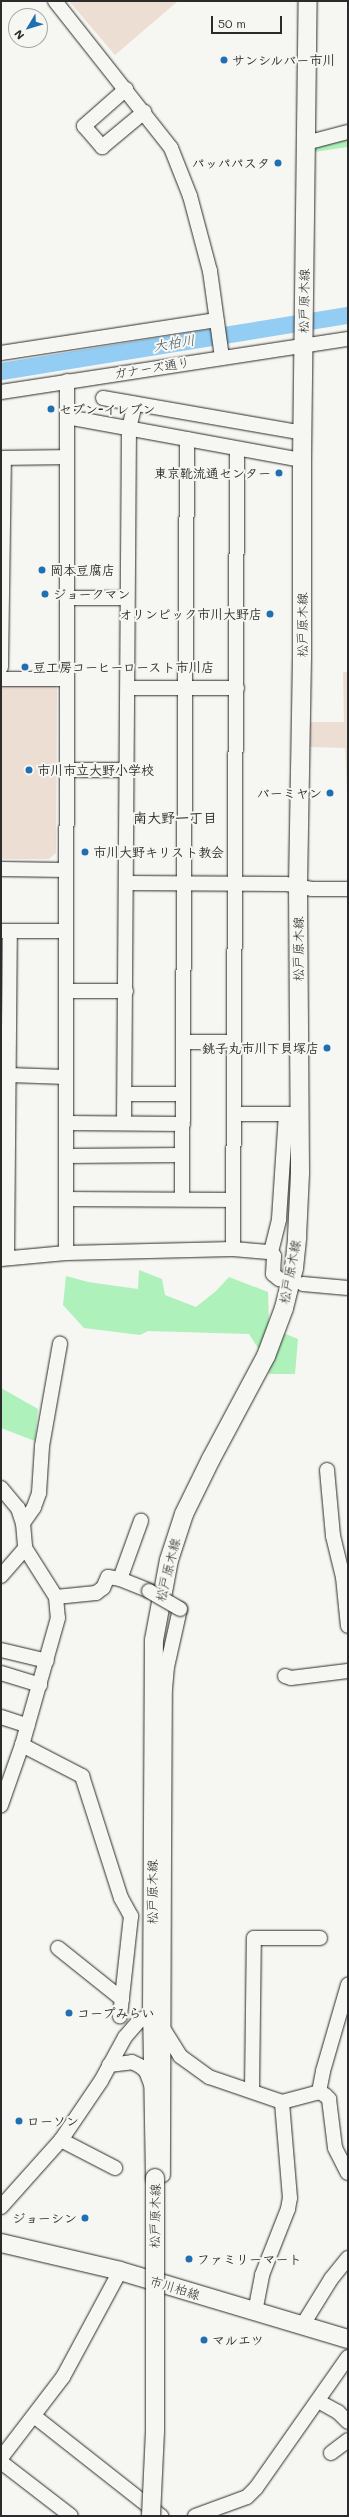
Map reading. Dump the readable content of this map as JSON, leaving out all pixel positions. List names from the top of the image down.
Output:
{
  "streets": {
    "main road": ["松戸原木線", "市川柏線"],
    "street": ["ガナーズ通り"]
  },
  "crossings": [
    ["松戸原木線", "ガナーズ通り"]
  ],
  "districts": ["南大野一丁目"],
  "water": ["大柏川"],
  "places": [
    "サンシルバー市川",
    "パッパパスタ",
    "セブン-イレブン",
    "東京靴流通センター",
    "岡本豆腐店",
    "ジョークマン",
    "オリンピック市川大野店",
    "豆工房コーヒーロースト市川店",
    "市川市立大野小学校",
    "バーミヤン",
    "市川大野キリスト教会",
    "銚子丸市川下貝塚店",
    "コープみらい",
    "ローソン",
    "ジョーシン",
    "ファミリーマート",
    "マルエツ"
  ],
  "scale_bar": "50 m",
  "north": "bottom left"
}
